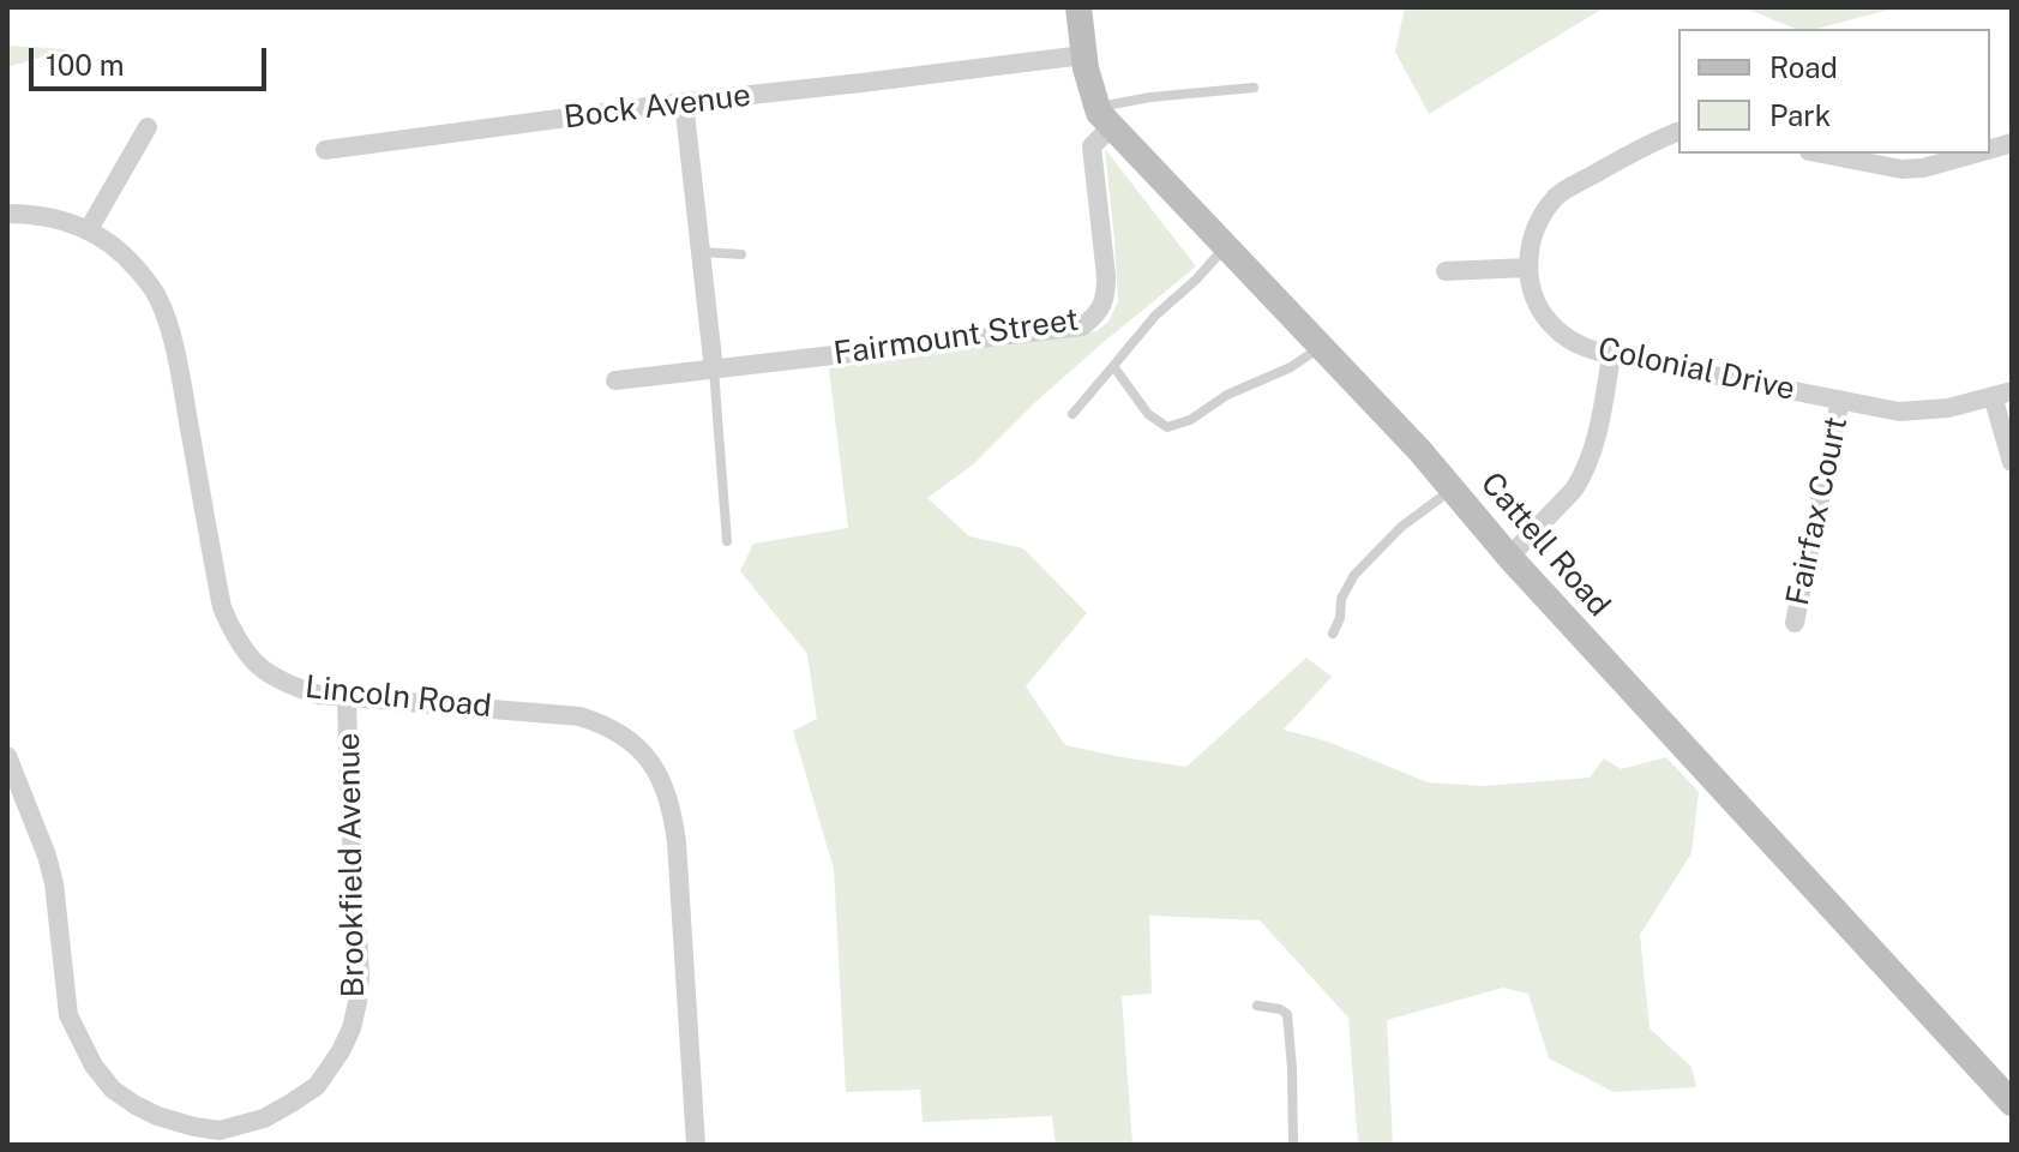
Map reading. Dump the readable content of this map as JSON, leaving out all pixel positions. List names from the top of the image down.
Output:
{
  "streets": {
    "street": [
      "Bock Avenue",
      "Fairmount Street",
      "Colonial Drive",
      "Fairfax Court",
      "Cattell Road",
      "Lincoln Road",
      "Brookfield Avenue"
    ]
  },
  "crossings": [
    ["Bock Avenue", "Cattell Road"],
    ["Fairmount Street", "Cattell Road"],
    ["Colonial Drive", "Fairfax Court"],
    ["Lincoln Road", "Brookfield Avenue"]
  ],
  "legend": ["Road", "Park"],
  "scale_bar": "100 m"
}
